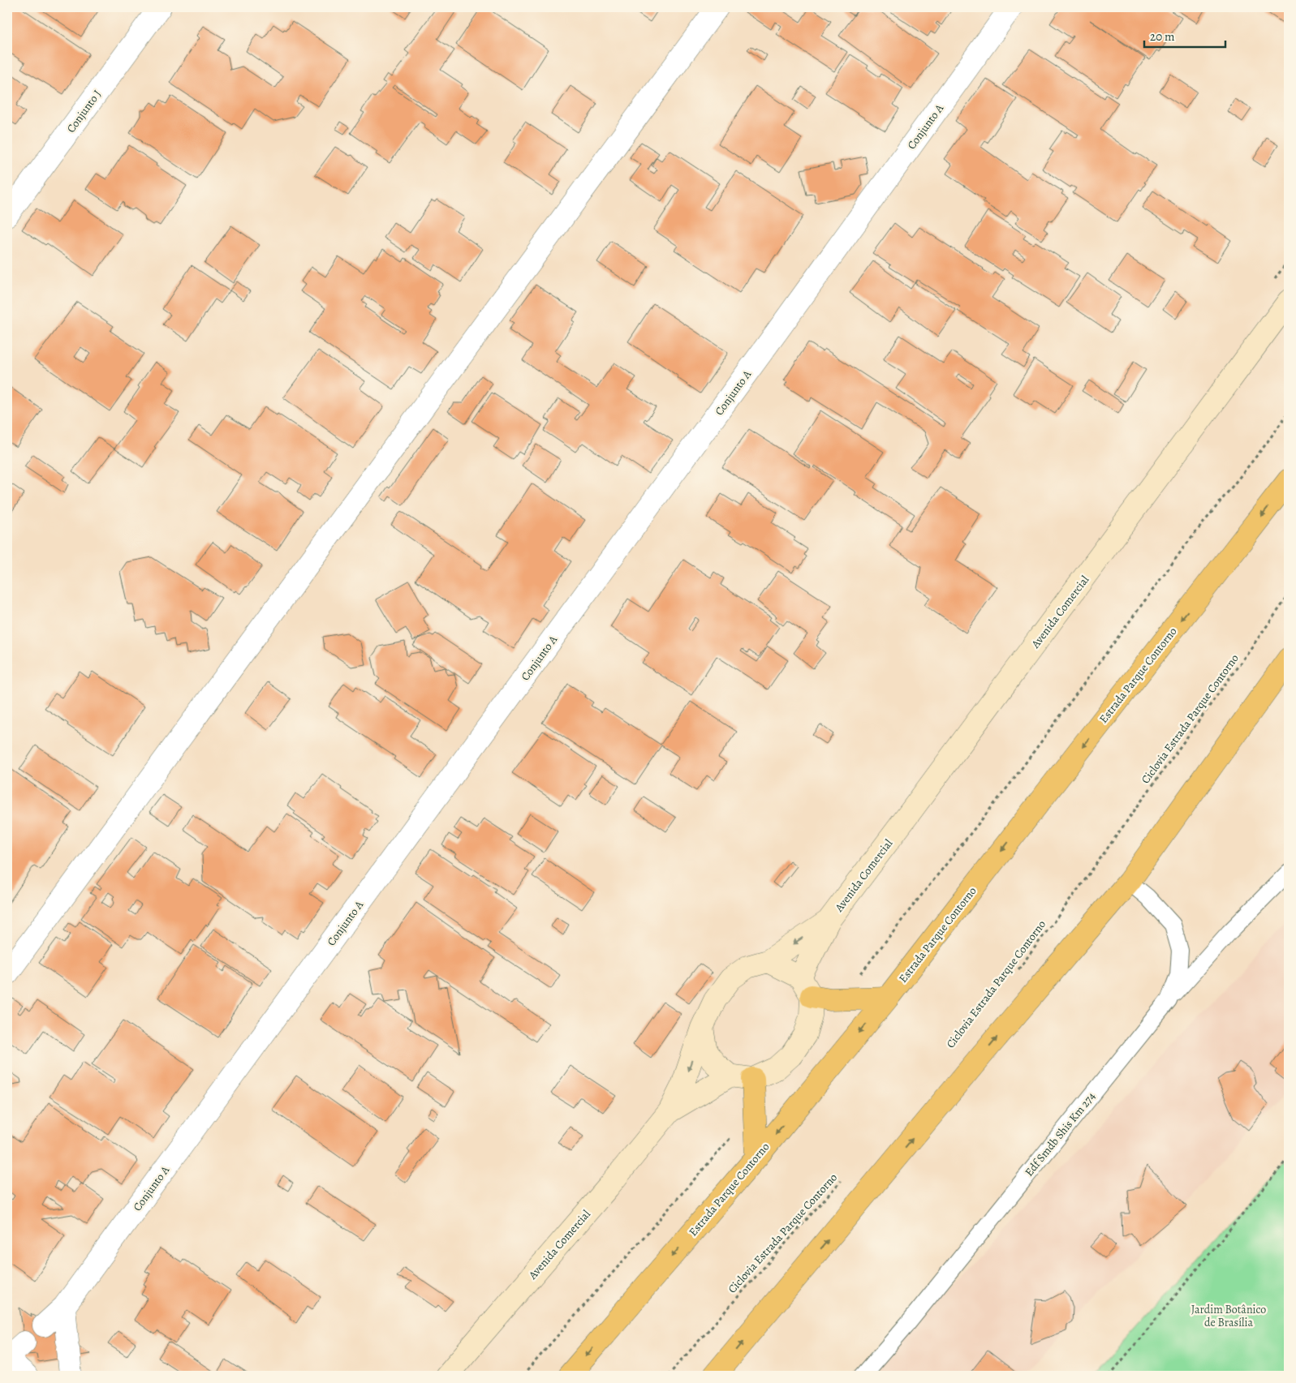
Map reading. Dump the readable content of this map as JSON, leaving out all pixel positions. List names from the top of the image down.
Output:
{
  "streets": {
    "highway": ["Estrada Parque Contorno"],
    "street": ["Conjunto J", "Conjunto A", "Avenida Comercial"],
    "lane": ["Edf Smdb Shis Km 274"],
    "path": ["Ciclovia Estrada Parque Contorno"]
  },
  "parks": ["Jardim Botânico de Brasília"],
  "scale_bar": "20 m"
}
